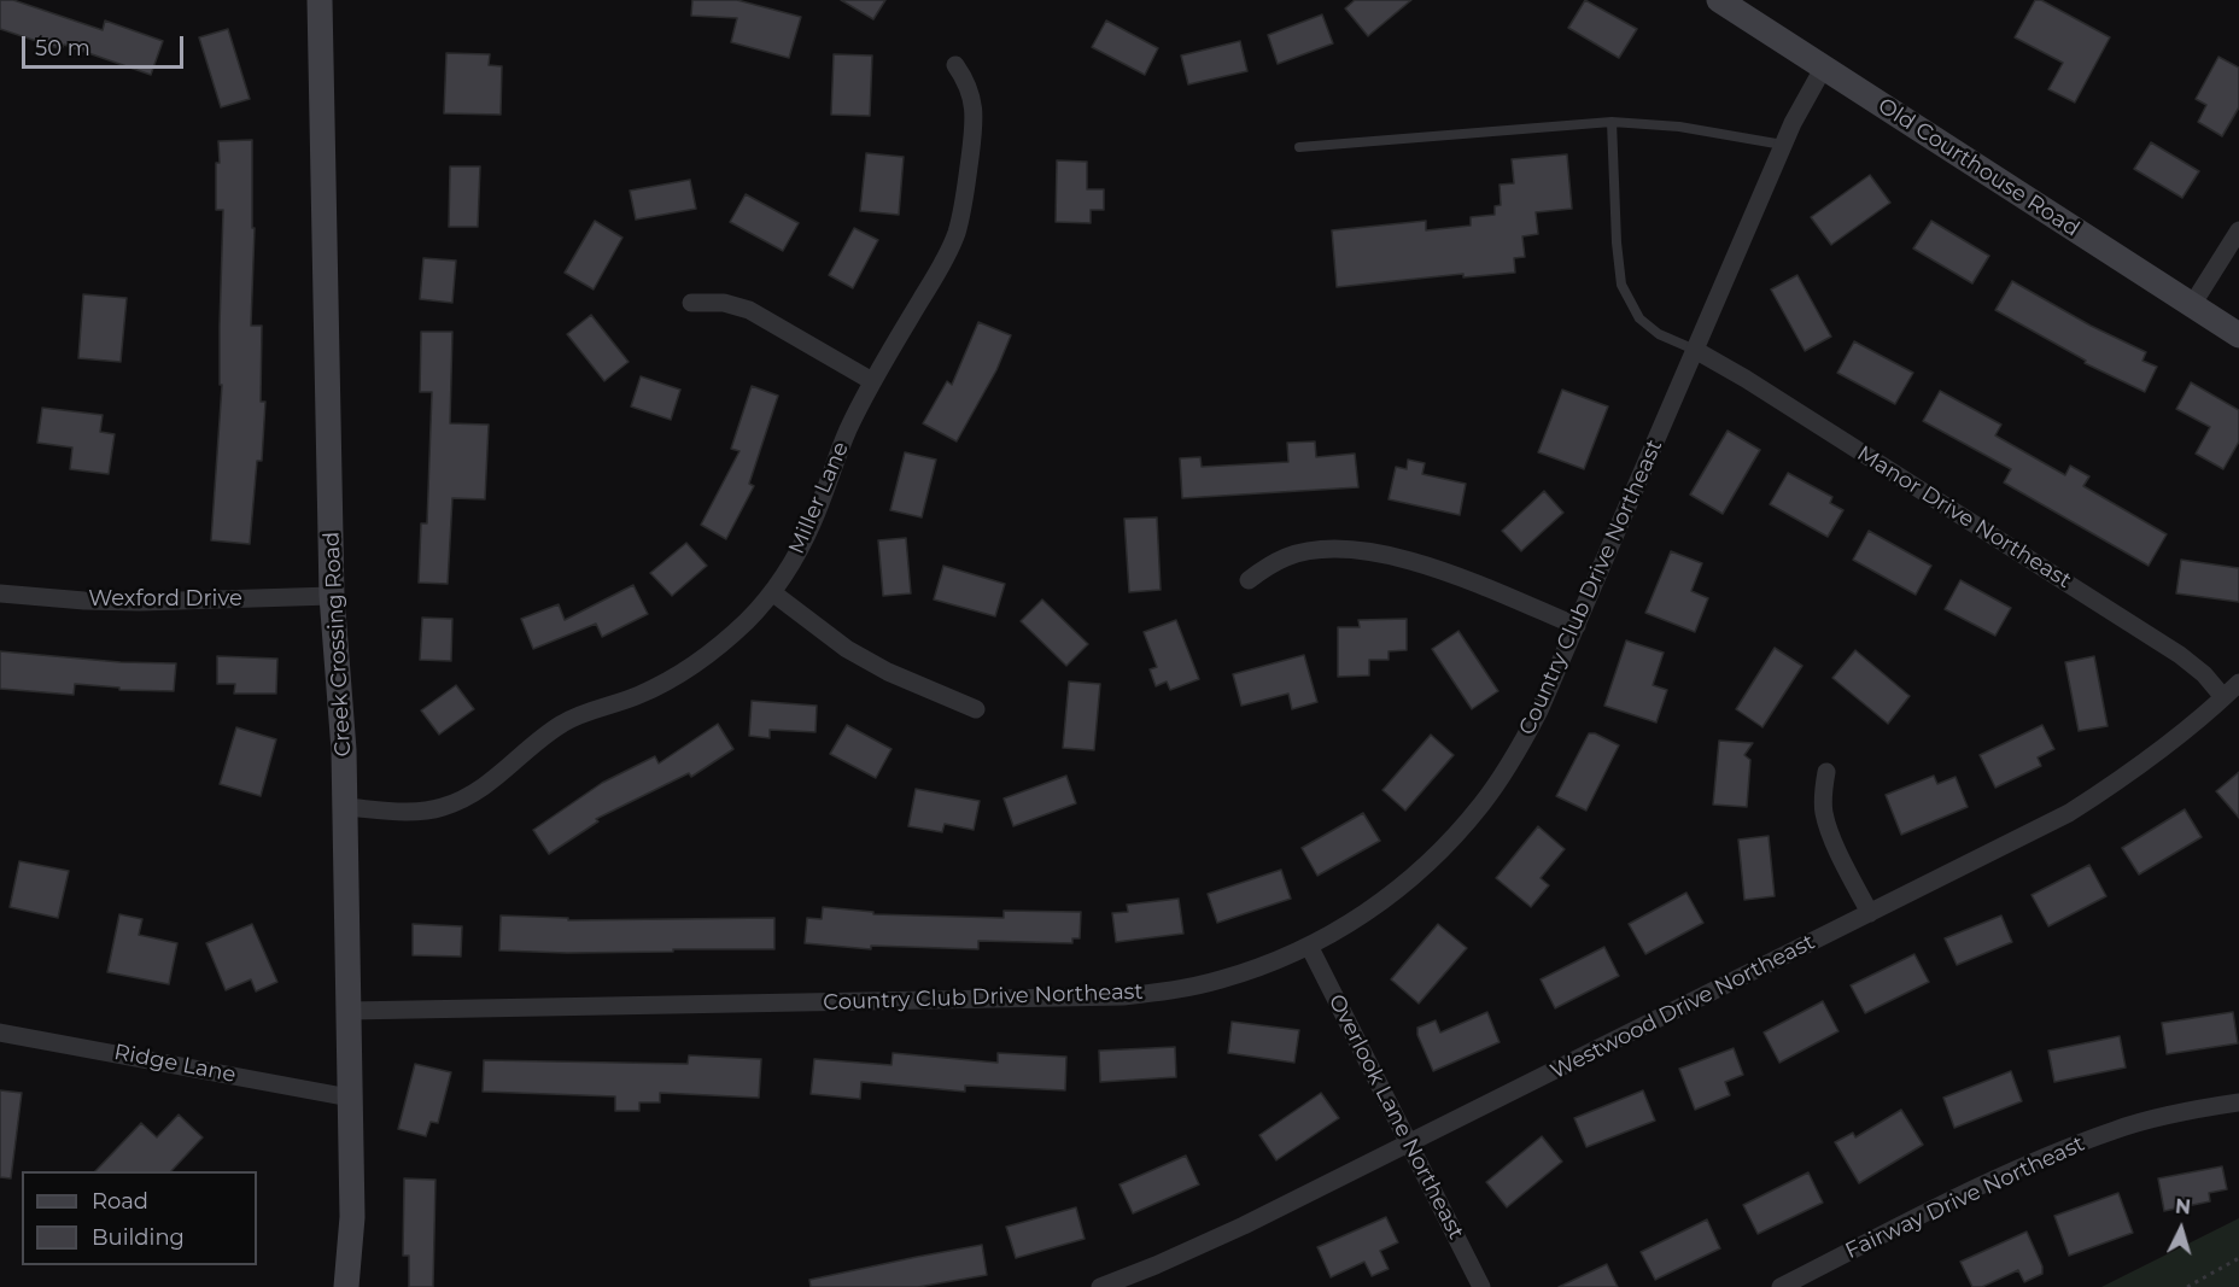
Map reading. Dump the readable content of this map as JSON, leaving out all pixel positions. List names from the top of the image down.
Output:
{
  "streets": {
    "street": [
      "Old Courthouse Road",
      "Miller Lane",
      "Manor Drive Northeast",
      "Country Club Drive Northeast",
      "Wexford Drive",
      "Creek Crossing Road",
      "Westwood Drive Northeast",
      "Ridge Lane",
      "Overlook Lane Northeast",
      "Fairway Drive Northeast"
    ]
  },
  "crossings": [
    ["Old Courthouse Road", "Country Club Drive Northeast"],
    ["Miller Lane", "Creek Crossing Road"],
    ["Manor Drive Northeast", "Country Club Drive Northeast"],
    ["Manor Drive Northeast", "Westwood Drive Northeast"],
    ["Country Club Drive Northeast", "Creek Crossing Road"],
    ["Country Club Drive Northeast", "Overlook Lane Northeast"],
    ["Wexford Drive", "Creek Crossing Road"],
    ["Creek Crossing Road", "Ridge Lane"],
    ["Westwood Drive Northeast", "Overlook Lane Northeast"]
  ],
  "legend": ["Road", "Building"],
  "scale_bar": "50 m",
  "north": "top"
}
